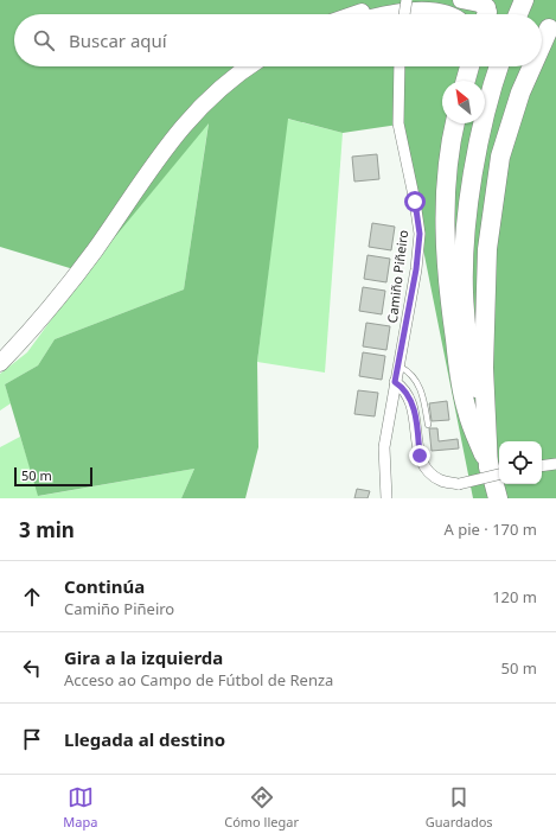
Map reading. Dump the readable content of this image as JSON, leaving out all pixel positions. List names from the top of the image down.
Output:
{
  "streets": {
    "street": ["Camiño Piñeiro"]
  },
  "scale_bar": "50 m",
  "north": "top left",
  "page": {
    "search": "Buscar aquí",
    "scale": "50 m",
    "heading": ["3 min", "A pie · 170 m"],
    "list": [
      ["Continúa", "Camiño Piñeiro", "120 m"],
      ["Gira a la izquierda", "Acceso ao Campo de Fútbol de Renza", "50 m"],
      "Llegada al destino"
    ],
    "nav": ["Mapa", "Cómo llegar", "Guardados"]
  }
}
